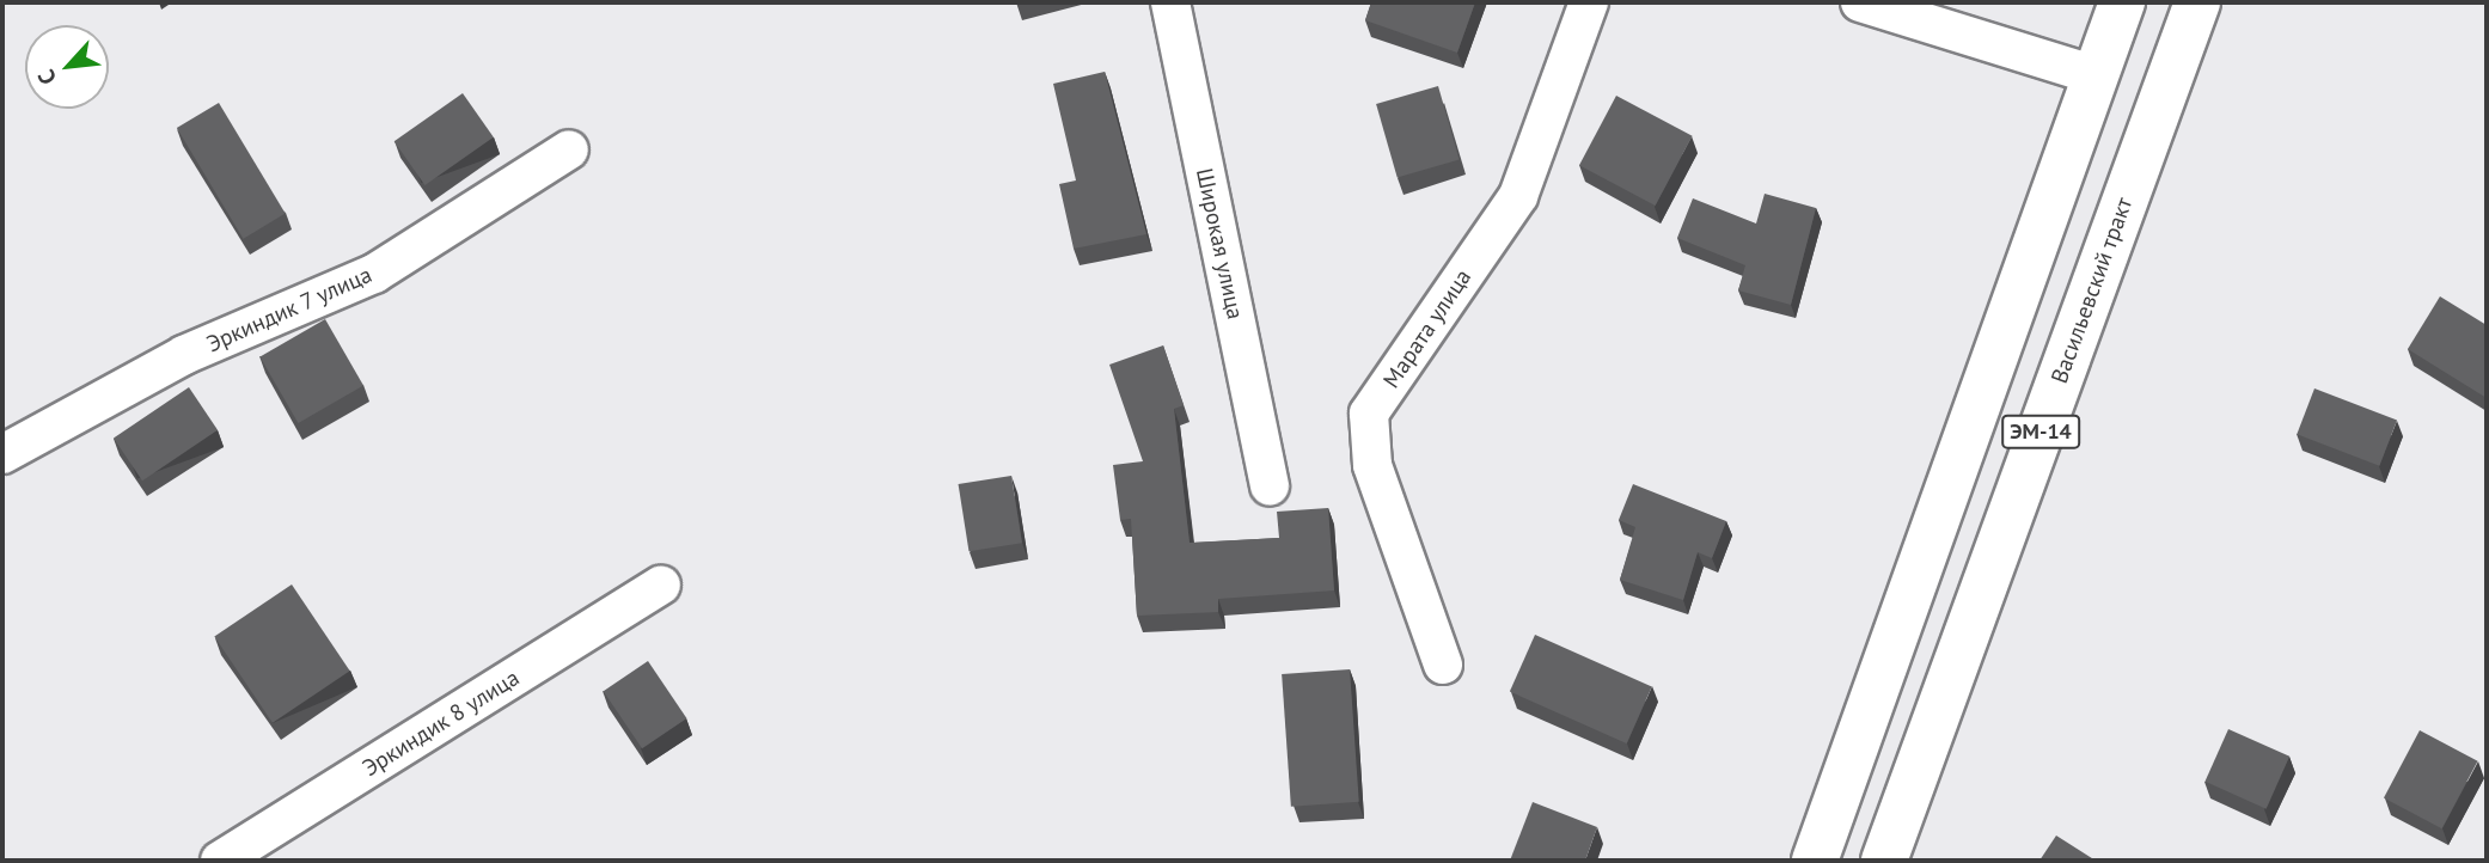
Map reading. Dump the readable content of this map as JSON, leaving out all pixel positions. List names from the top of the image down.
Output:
{
  "streets": {
    "main road": ["Васильевский тракт", "ЭМ-14"],
    "street": [
      "Широкая улица",
      "Эркиндик 7 улица",
      "Марата улица",
      "Эркиндик 8 улица"
    ]
  },
  "north": "bottom left"
}
